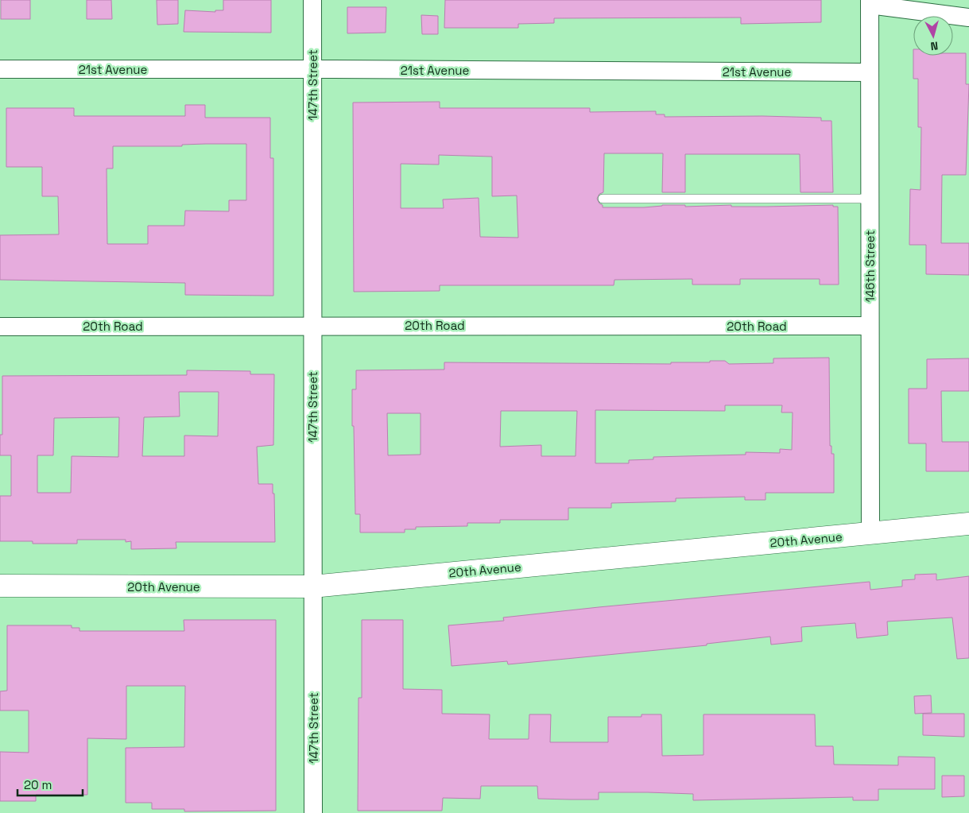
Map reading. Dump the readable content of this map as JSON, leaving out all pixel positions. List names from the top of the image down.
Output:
{
  "streets": {
    "street": [
      "21st Avenue",
      "147th Street",
      "146th Street",
      "20th Road",
      "20th Avenue"
    ]
  },
  "crossings": [
    ["21st Avenue", "147th Street"],
    ["21st Avenue", "146th Street"],
    ["147th Street", "20th Road"],
    ["147th Street", "20th Avenue"],
    ["146th Street", "20th Road"],
    ["146th Street", "20th Avenue"]
  ],
  "scale_bar": "20 m",
  "north": "bottom"
}
